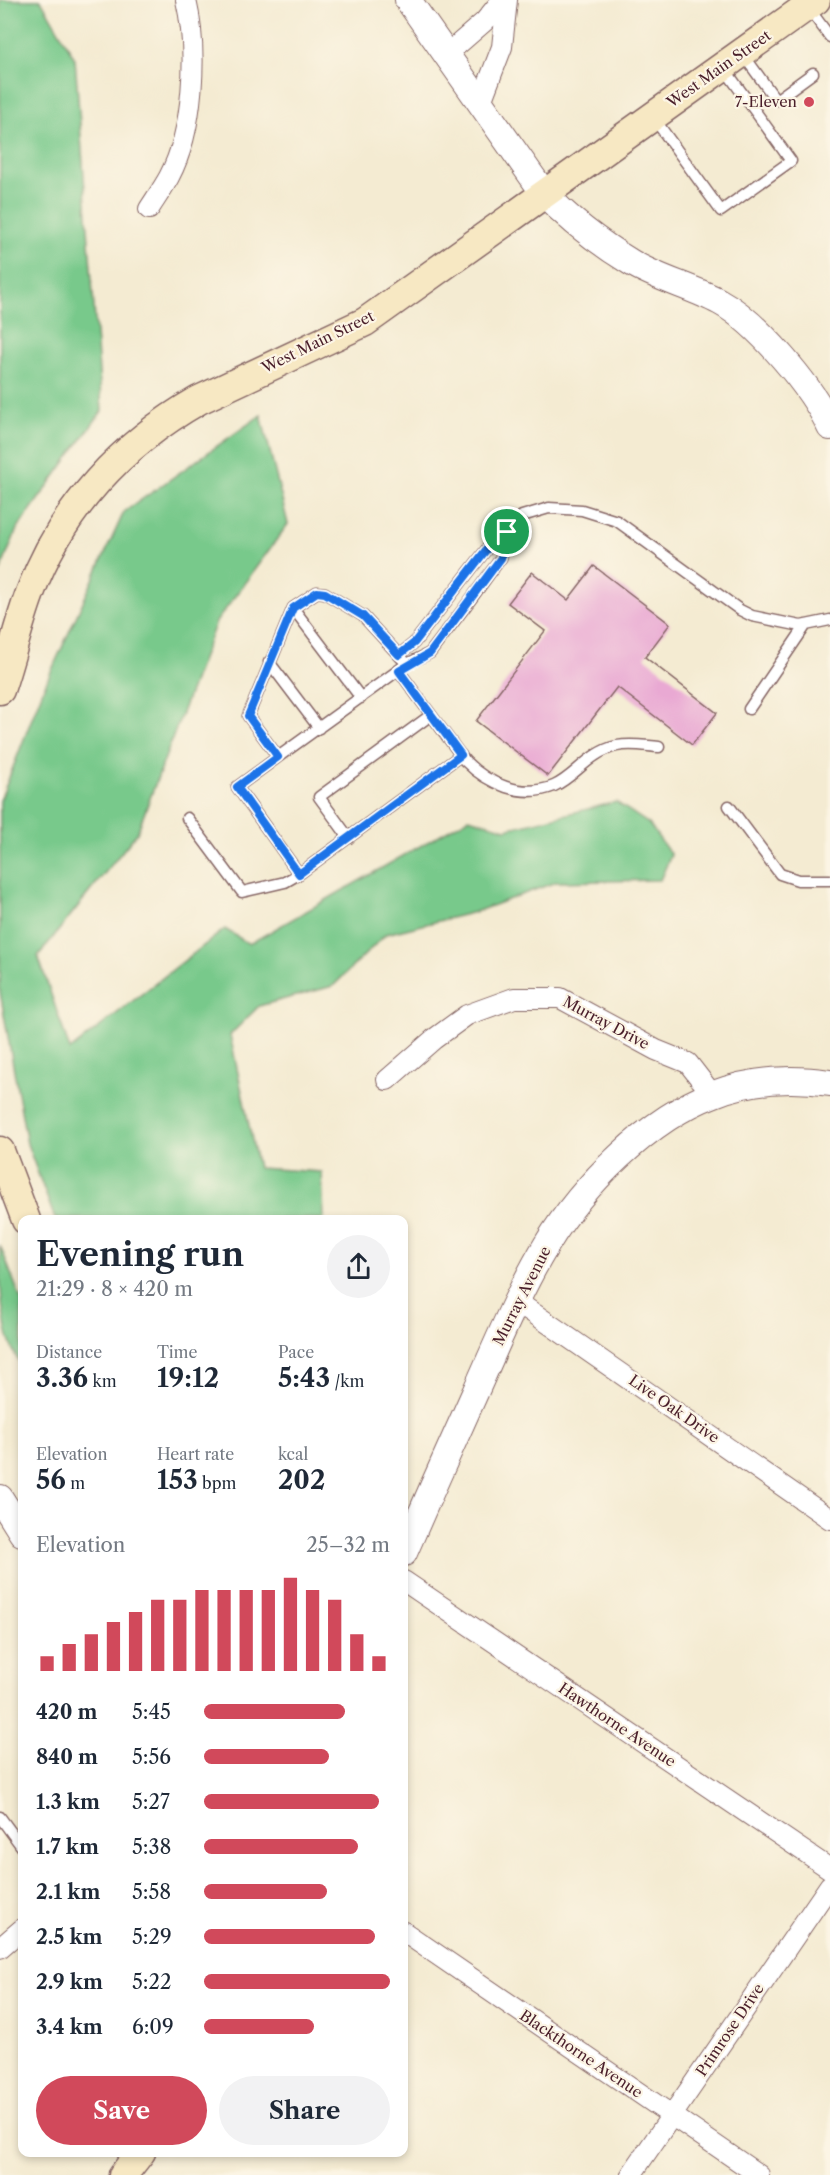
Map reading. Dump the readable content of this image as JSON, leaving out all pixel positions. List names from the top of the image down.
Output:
{
  "streets": {
    "main road": ["West Main Street"],
    "street": [
      "Murray Drive",
      "Murray Avenue",
      "Live Oak Drive",
      "Hawthorne Avenue",
      "Primrose Drive",
      "Blackthorne Avenue"
    ]
  },
  "crossings": [
    ["Murray Drive", "Murray Avenue"],
    ["Murray Avenue", "Live Oak Drive"],
    ["Primrose Drive", "Blackthorne Avenue"]
  ],
  "places": ["7-Eleven"],
  "page": {
    "heading": ["Evening run", "21:29 · 8 × 420 m"],
    "stats": [
      ["Distance", "3.36 km"],
      ["Time", "19:12"],
      ["Pace", "5:43 /km"],
      ["Elevation", "56 m"],
      ["Heart rate", "153 bpm"],
      ["kcal", "202"]
    ],
    "chart": ["Elevation", "25–32 m"],
    "list": [
      {
        "name": "420 m",
        "note": "5:45"
      },
      {
        "name": "840 m",
        "note": "5:56"
      },
      {
        "name": "1.3 km",
        "note": "5:27"
      },
      {
        "name": "1.7 km",
        "note": "5:38"
      },
      {
        "name": "2.1 km",
        "note": "5:58"
      },
      {
        "name": "2.5 km",
        "note": "5:29"
      },
      {
        "name": "2.9 km",
        "note": "5:22"
      },
      {
        "name": "3.4 km",
        "note": "6:09"
      }
    ],
    "buttons": ["Save", "Share"]
  }
}
